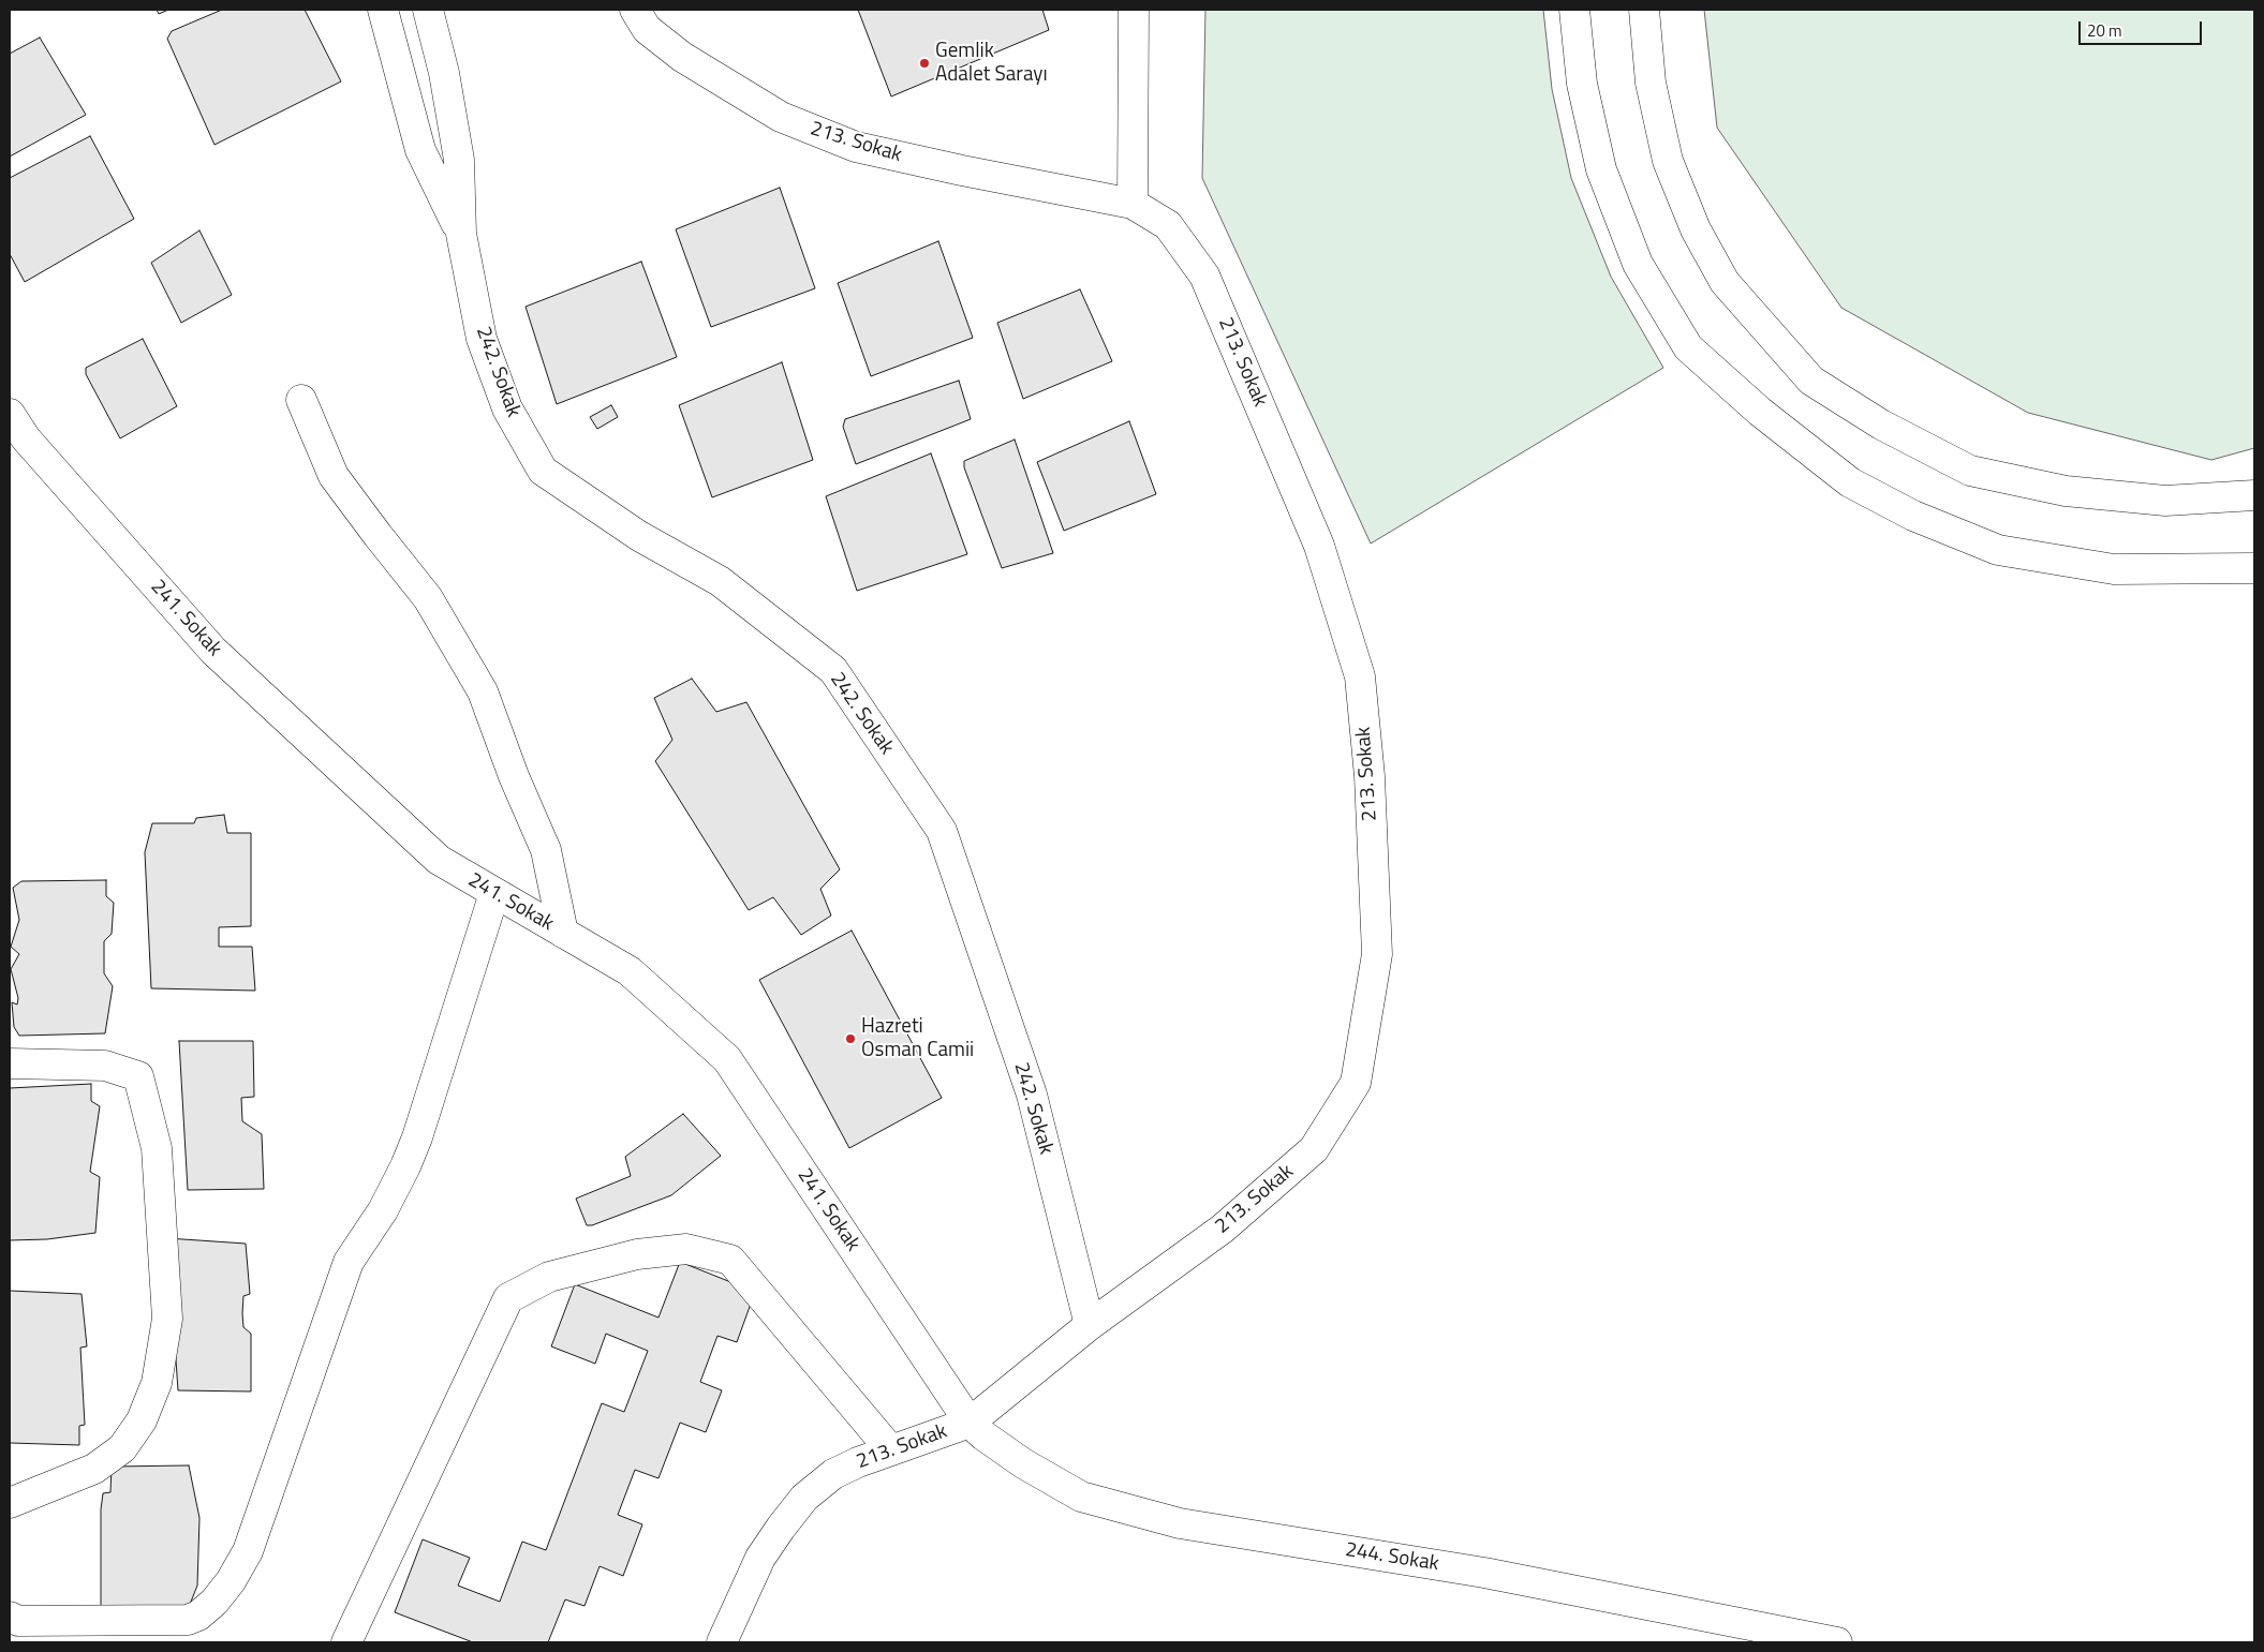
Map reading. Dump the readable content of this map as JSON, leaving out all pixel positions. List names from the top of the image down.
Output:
{
  "streets": {
    "main road": [
      "213. Sokak",
      "242. Sokak",
      "241. Sokak",
      "244. Sokak"
    ]
  },
  "crossings": [
    ["213. Sokak", "242. Sokak"],
    ["213. Sokak", "241. Sokak"],
    ["213. Sokak", "244. Sokak"],
    ["241. Sokak", "244. Sokak"]
  ],
  "places": ["Gemlik Adalet Sarayı", "Hazreti Osman Camii"],
  "scale_bar": "20 m"
}
